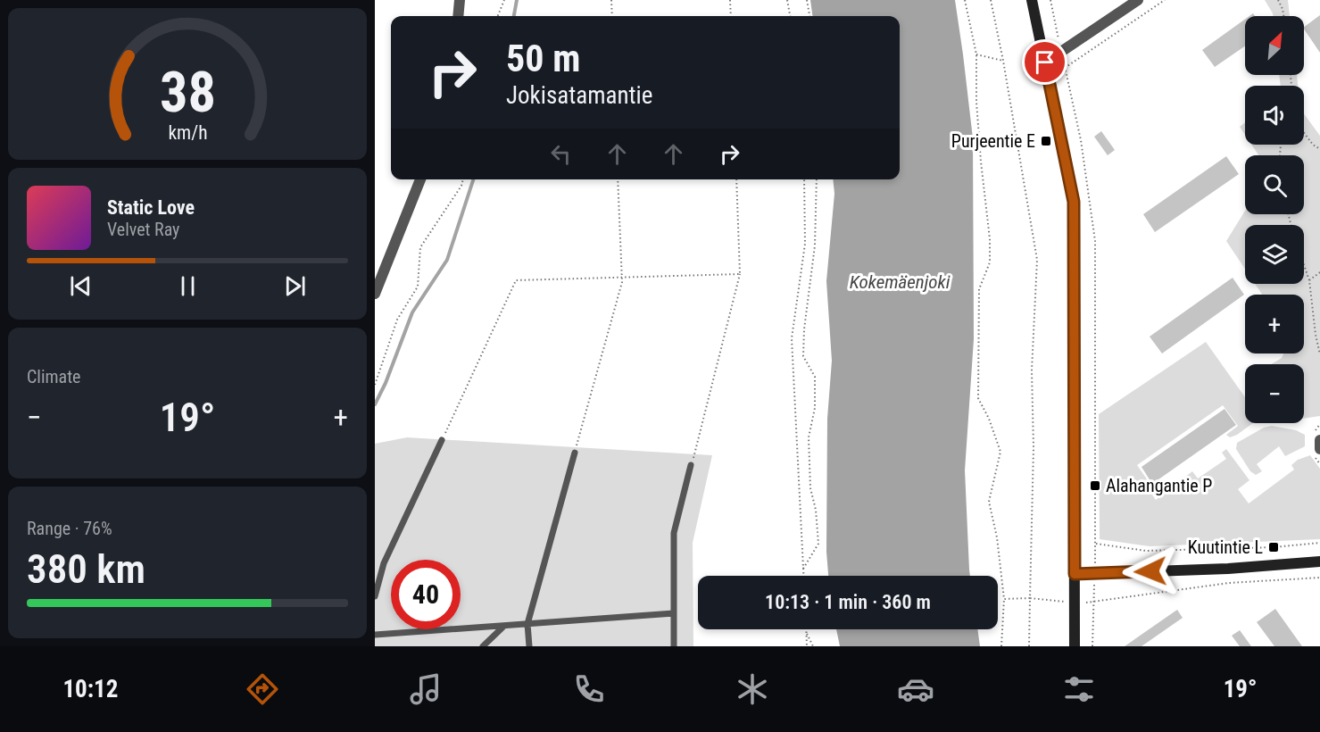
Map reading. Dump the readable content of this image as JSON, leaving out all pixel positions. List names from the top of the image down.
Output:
{
  "water": ["Kokemäenjoki"],
  "places": {
    "transit": ["Purjeentie E", "Alahangantie P", "Kuutintie L"]
  },
  "north": "top right",
  "page": {
    "map_buttons": ["+", "−"],
    "turn": ["50 m", "Jokisatamantie"],
    "song": ["Static Love", "Velvet Ray"],
    "tile": [
      "Climate",
      ["Range · 76%", "380 km"]
    ],
    "heat": ["−", "19°", "+"],
    "limit": "40",
    "trip": "10:13 · 1 min · 360 m",
    "tabs": ["10:12", "19°"],
    "gauge": ["38", "km/h"]
  }
}
